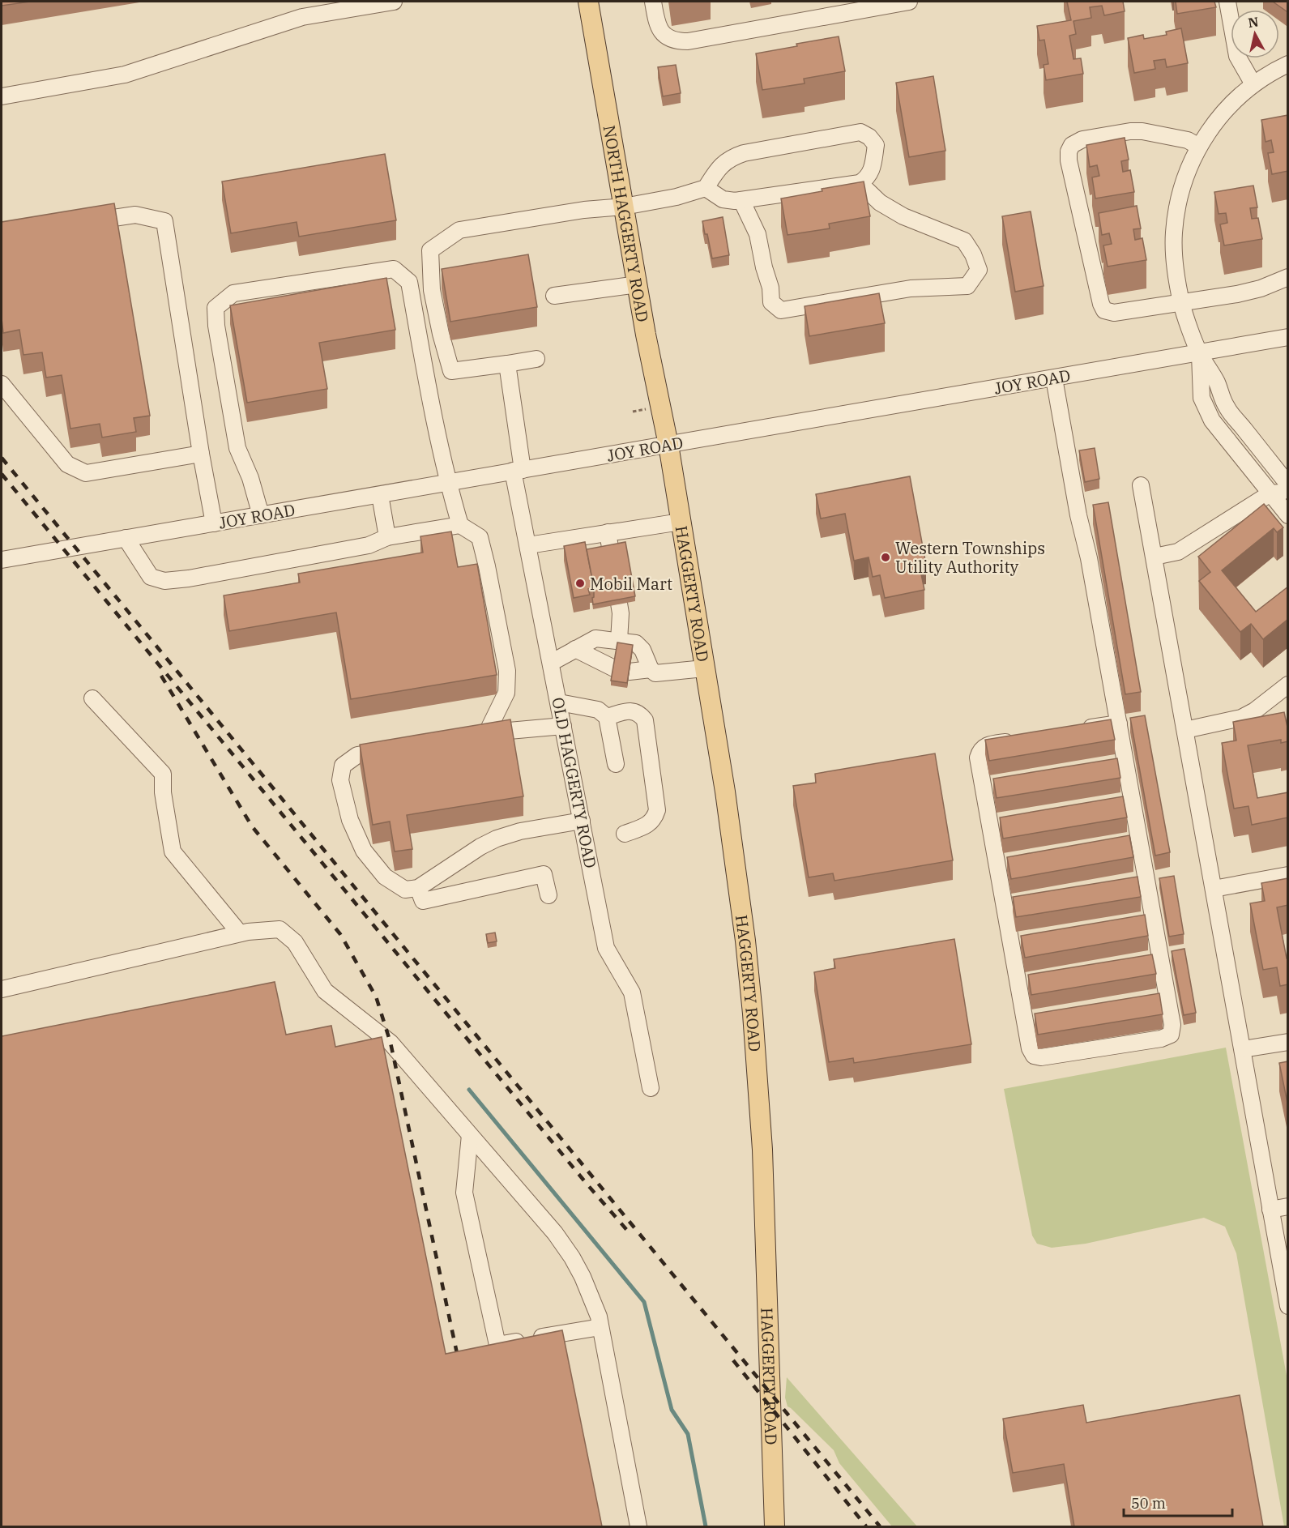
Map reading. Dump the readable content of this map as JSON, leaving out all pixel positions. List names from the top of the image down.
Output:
{
  "streets": {
    "main road": ["NORTH HAGGERTY ROAD", "HAGGERTY ROAD"],
    "street": ["JOY ROAD", "OLD HAGGERTY ROAD"]
  },
  "crossings": [
    ["NORTH HAGGERTY ROAD", "JOY ROAD"],
    ["NORTH HAGGERTY ROAD", "HAGGERTY ROAD"],
    ["JOY ROAD", "HAGGERTY ROAD"],
    ["JOY ROAD", "OLD HAGGERTY ROAD"]
  ],
  "places": ["Western Townships Utility Authority", "Mobil Mart"],
  "scale_bar": "50 m",
  "north": "top"
}
